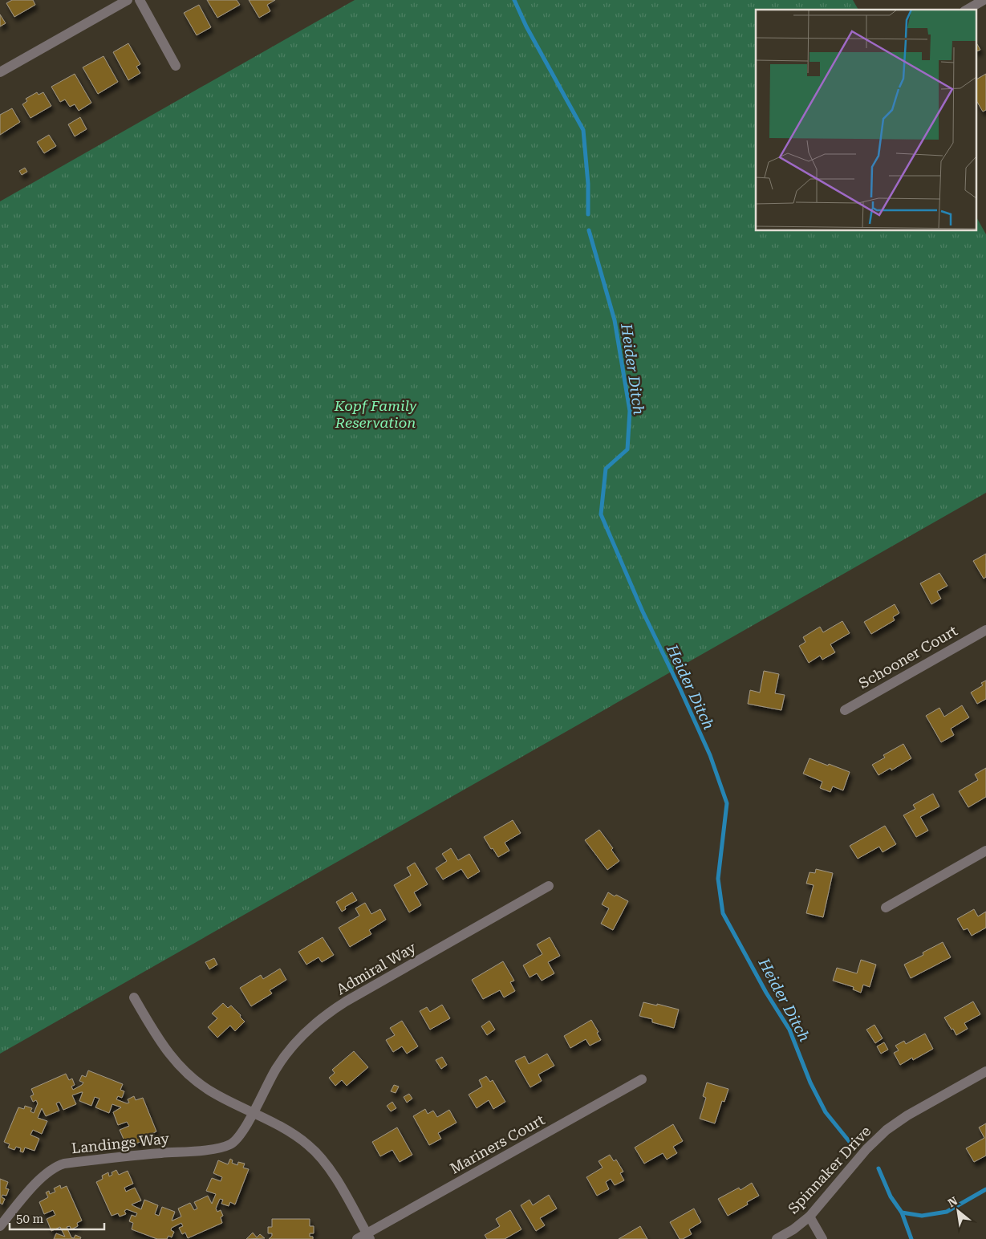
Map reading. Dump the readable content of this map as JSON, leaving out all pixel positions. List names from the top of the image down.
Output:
{
  "streets": {
    "street": [
      "Schooner Court",
      "Admiral Way",
      "Landings Way",
      "Mariners Court",
      "Spinnaker Drive"
    ]
  },
  "crossings": [
    ["Admiral Way", "Landings Way"]
  ],
  "water": ["Heider Ditch"],
  "parks": ["Kopf Family Reservation"],
  "scale_bar": "50 m",
  "north": "top left"
}
